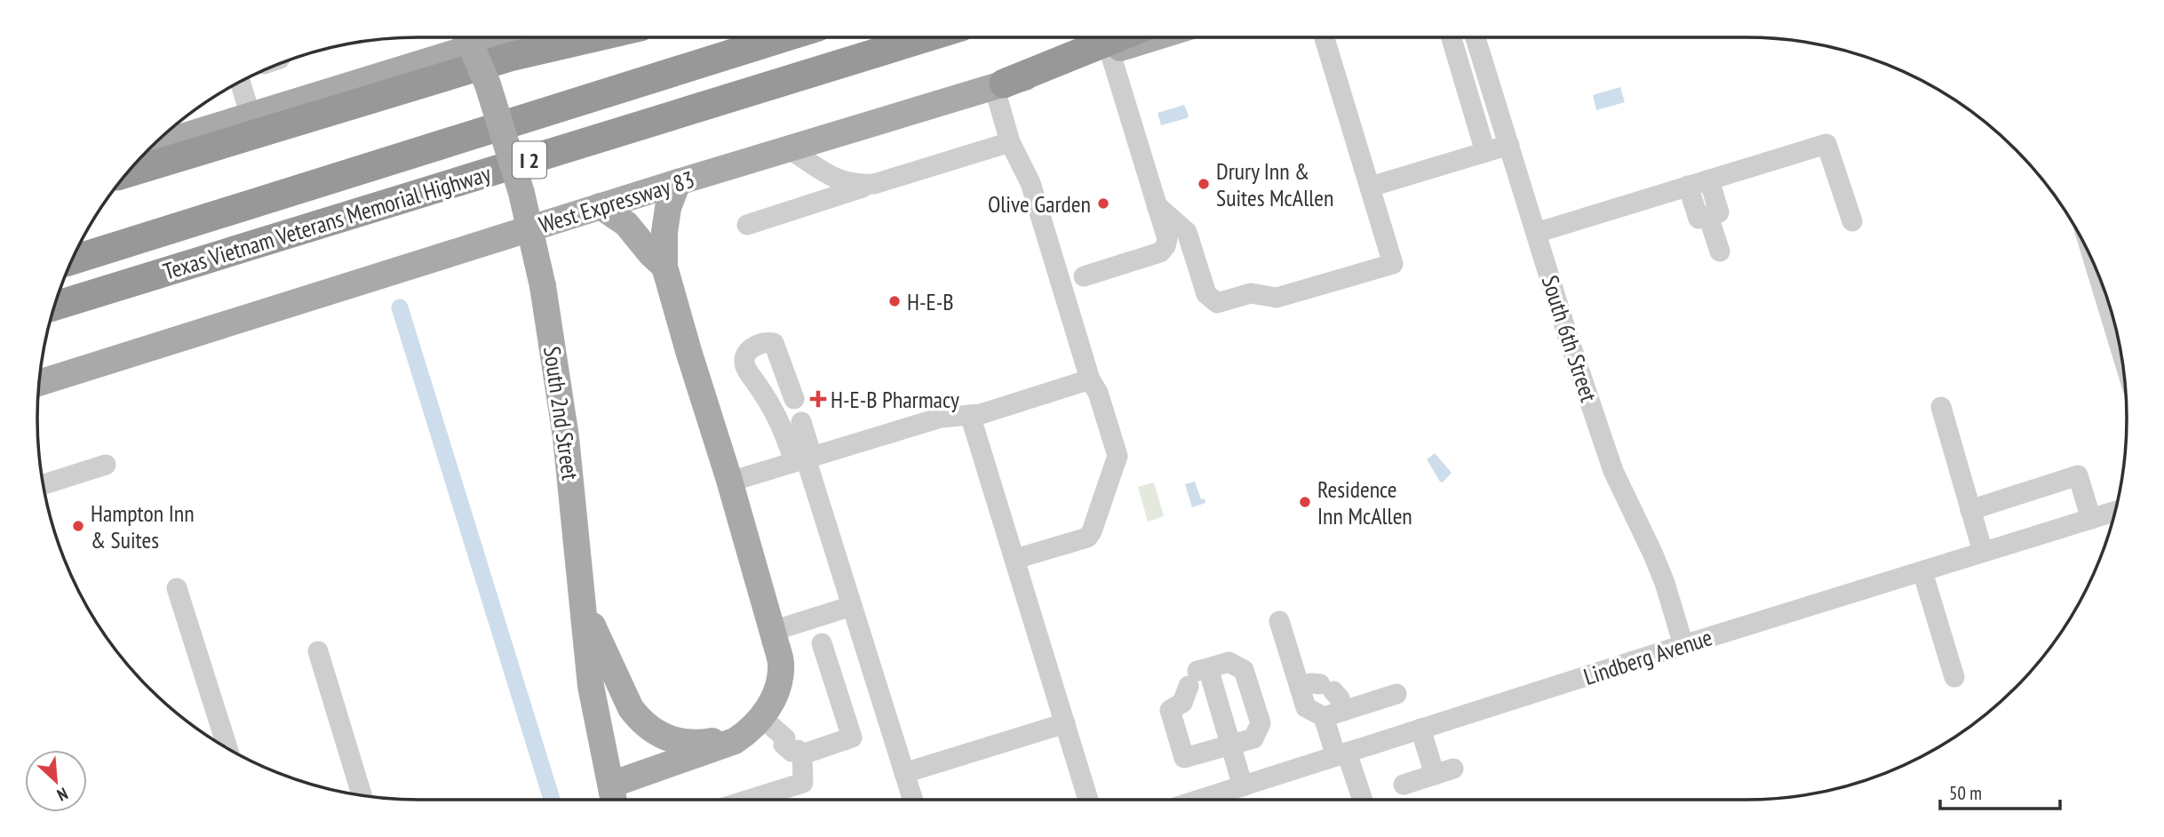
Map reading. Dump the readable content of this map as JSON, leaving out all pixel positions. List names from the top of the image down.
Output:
{
  "streets": {
    "highway": ["I 2", "Texas Vietnam Veterans Memorial Highway"],
    "main road": ["West Expressway 83", "South 2nd Street"],
    "street": ["South 6th Street", "Lindberg Avenue"]
  },
  "crossings": [
    ["South 6th Street", "Lindberg Avenue"]
  ],
  "places": {
    "other": [
      "Drury Inn & Suites McAllen",
      "Olive Garden",
      "H-E-B",
      "Residence Inn McAllen",
      "Hampton Inn & Suites"
    ],
    "health": ["H-E-B Pharmacy"]
  },
  "scale_bar": "50 m",
  "north": "bottom right"
}
